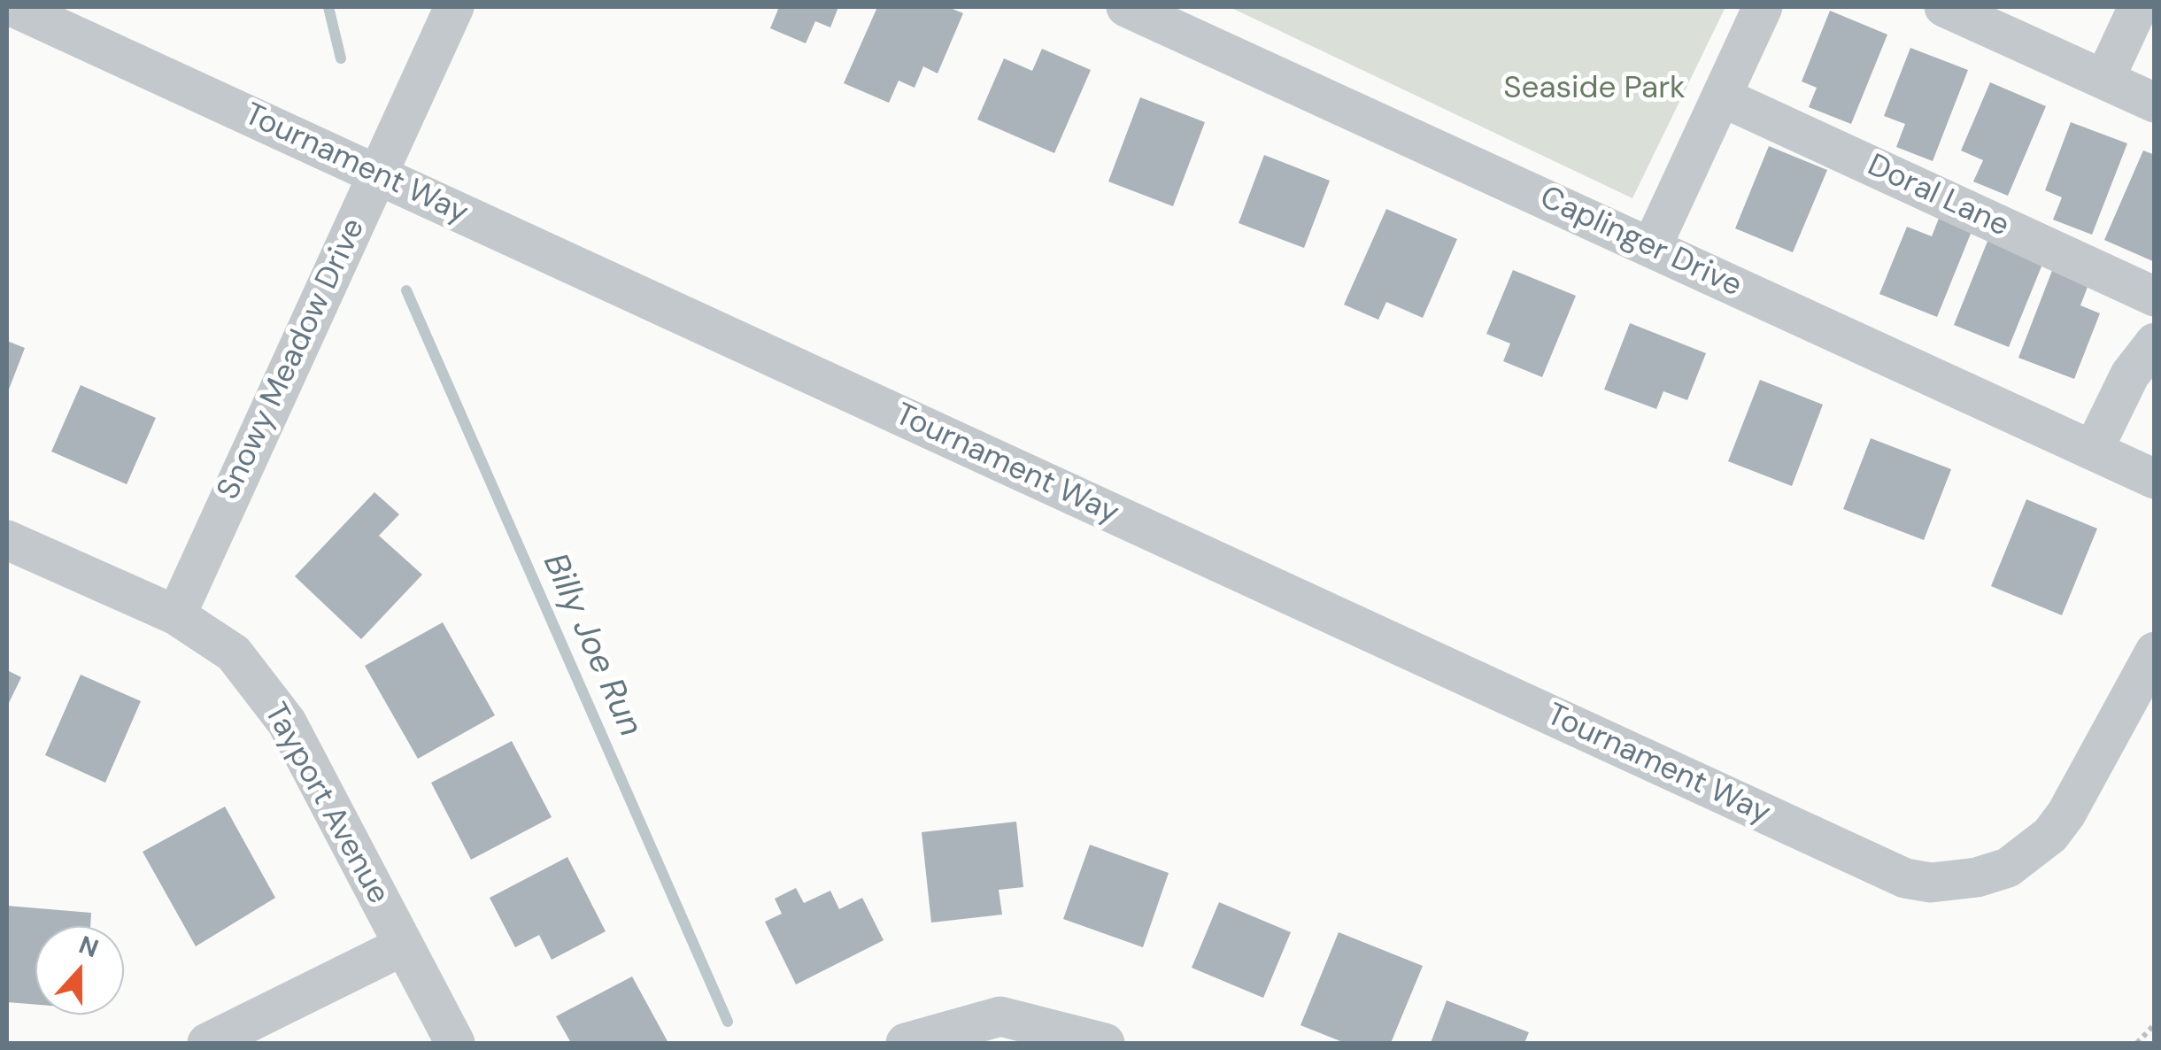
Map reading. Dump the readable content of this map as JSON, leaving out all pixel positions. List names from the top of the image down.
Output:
{
  "streets": {
    "street": [
      "Tournament Way",
      "Doral Lane",
      "Caplinger Drive",
      "Snowy Meadow Drive",
      "Tayport Avenue"
    ]
  },
  "crossings": [
    ["Tournament Way", "Snowy Meadow Drive"],
    ["Snowy Meadow Drive", "Tayport Avenue"]
  ],
  "water": ["Billy Joe Run"],
  "parks": ["Seaside Park"],
  "north": "top"
}
